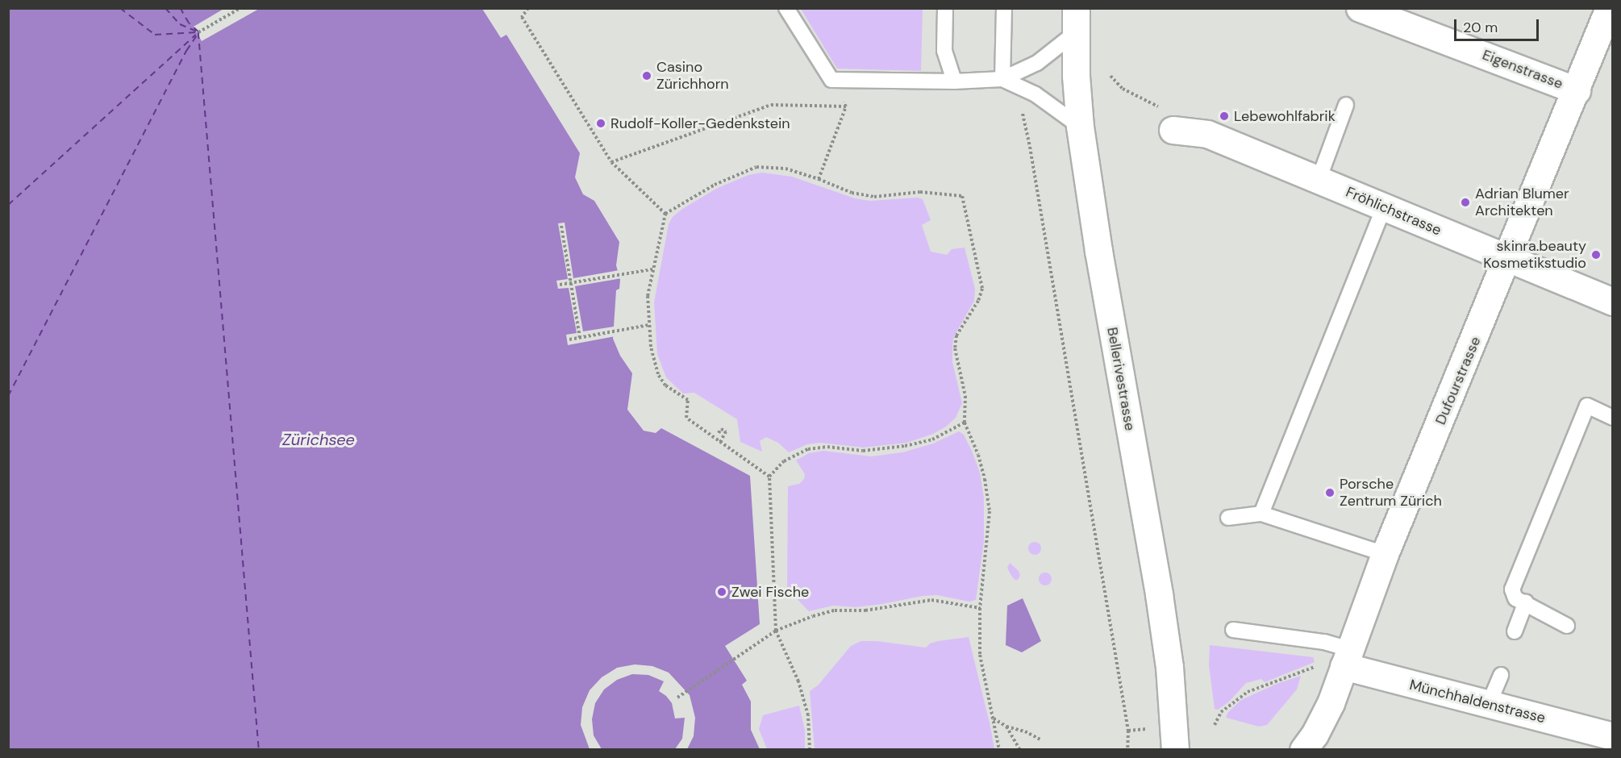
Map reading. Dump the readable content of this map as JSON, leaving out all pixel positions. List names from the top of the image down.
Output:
{
  "streets": {
    "street": [
      "Eigenstrasse",
      "Fröhlichstrasse",
      "Bellerivestrasse",
      "Dufourstrasse",
      "Münchhaldenstrasse"
    ]
  },
  "crossings": [
    ["Eigenstrasse", "Dufourstrasse"],
    ["Fröhlichstrasse", "Dufourstrasse"],
    ["Dufourstrasse", "Münchhaldenstrasse"]
  ],
  "water": ["Zürichsee"],
  "places": [
    "Casino Zürichhorn",
    "Lebewohlfabrik",
    "Rudolf-Koller-Gedenkstein",
    "Adrian Blumer Architekten",
    "skinra.beauty Kosmetikstudio",
    "Porsche Zentrum Zürich",
    "Zwei Fische"
  ],
  "scale_bar": "20 m"
}
